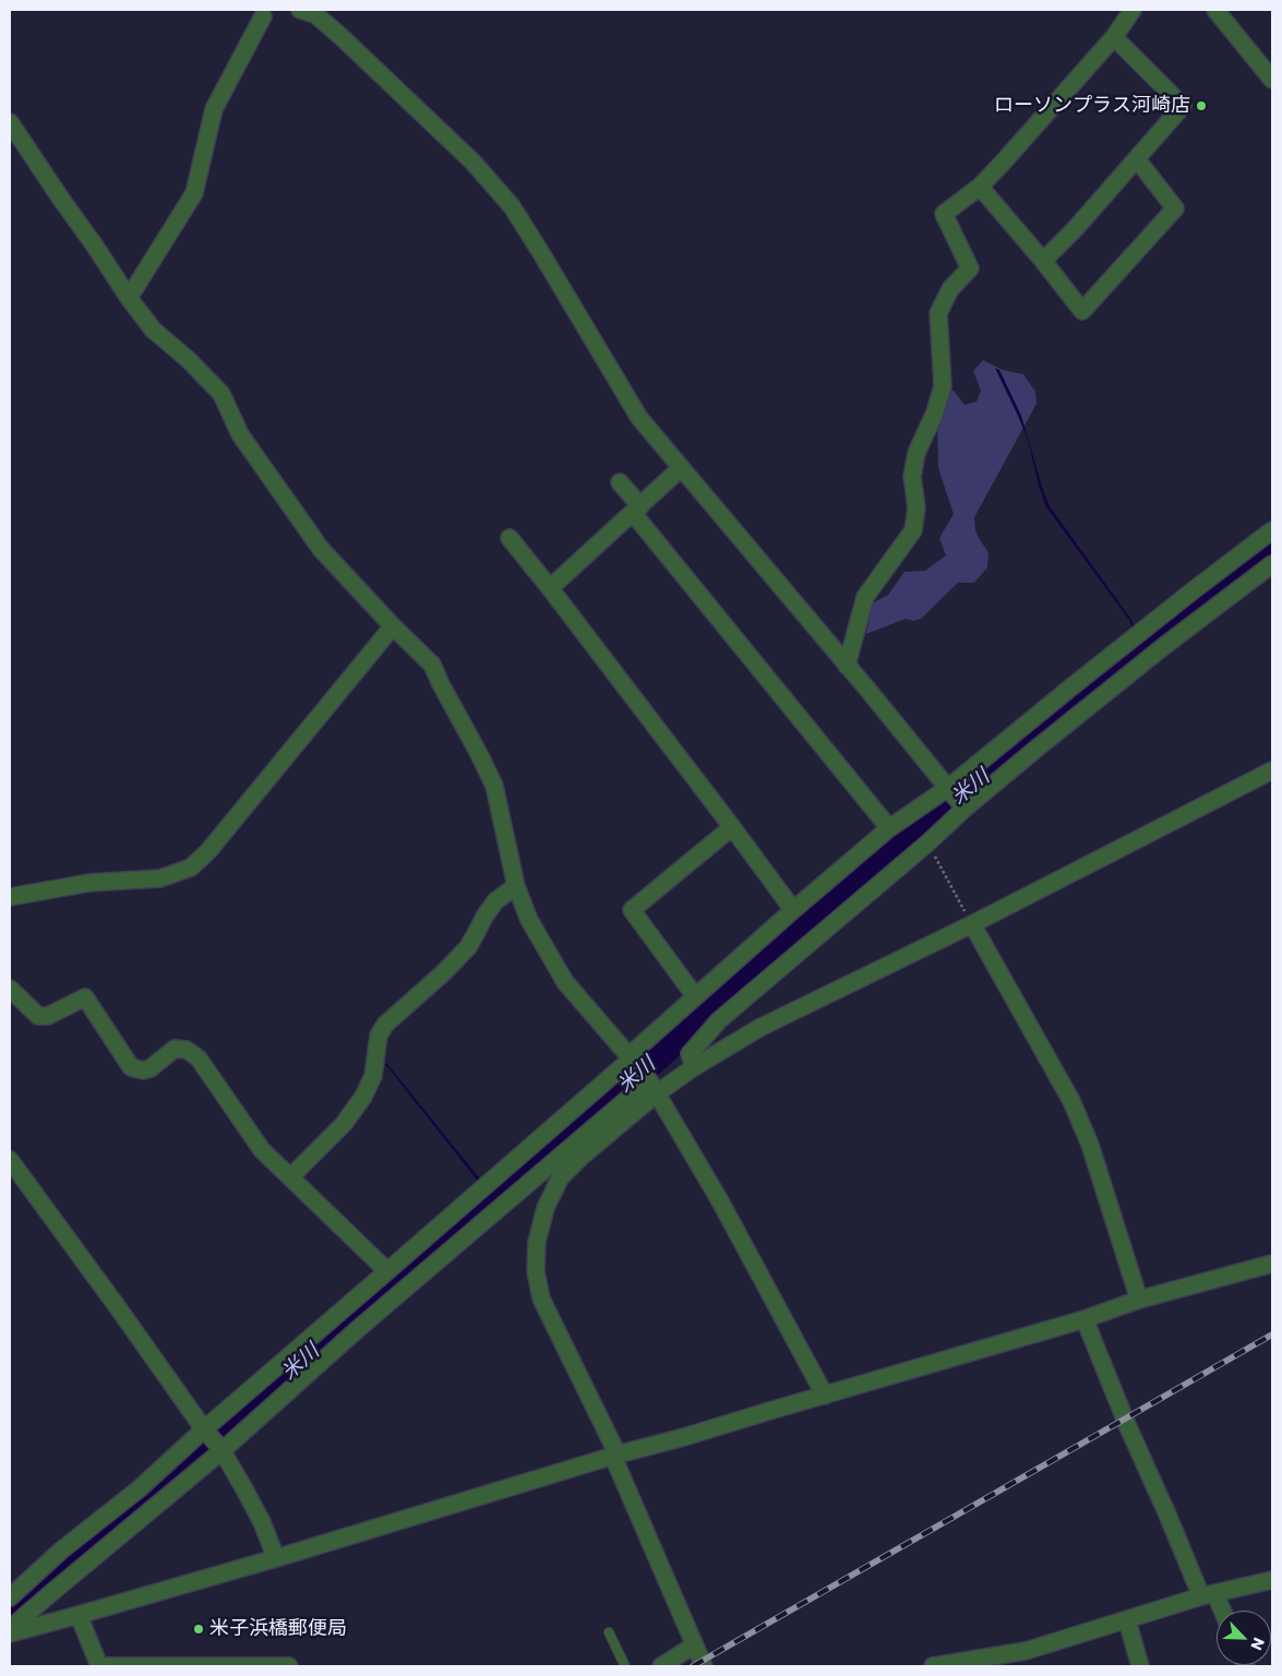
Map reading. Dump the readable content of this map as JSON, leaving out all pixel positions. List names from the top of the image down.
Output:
{
  "water": ["米川"],
  "places": ["ローソンプラス河崎店", "米子浜橋郵便局"],
  "north": "bottom right"
}
